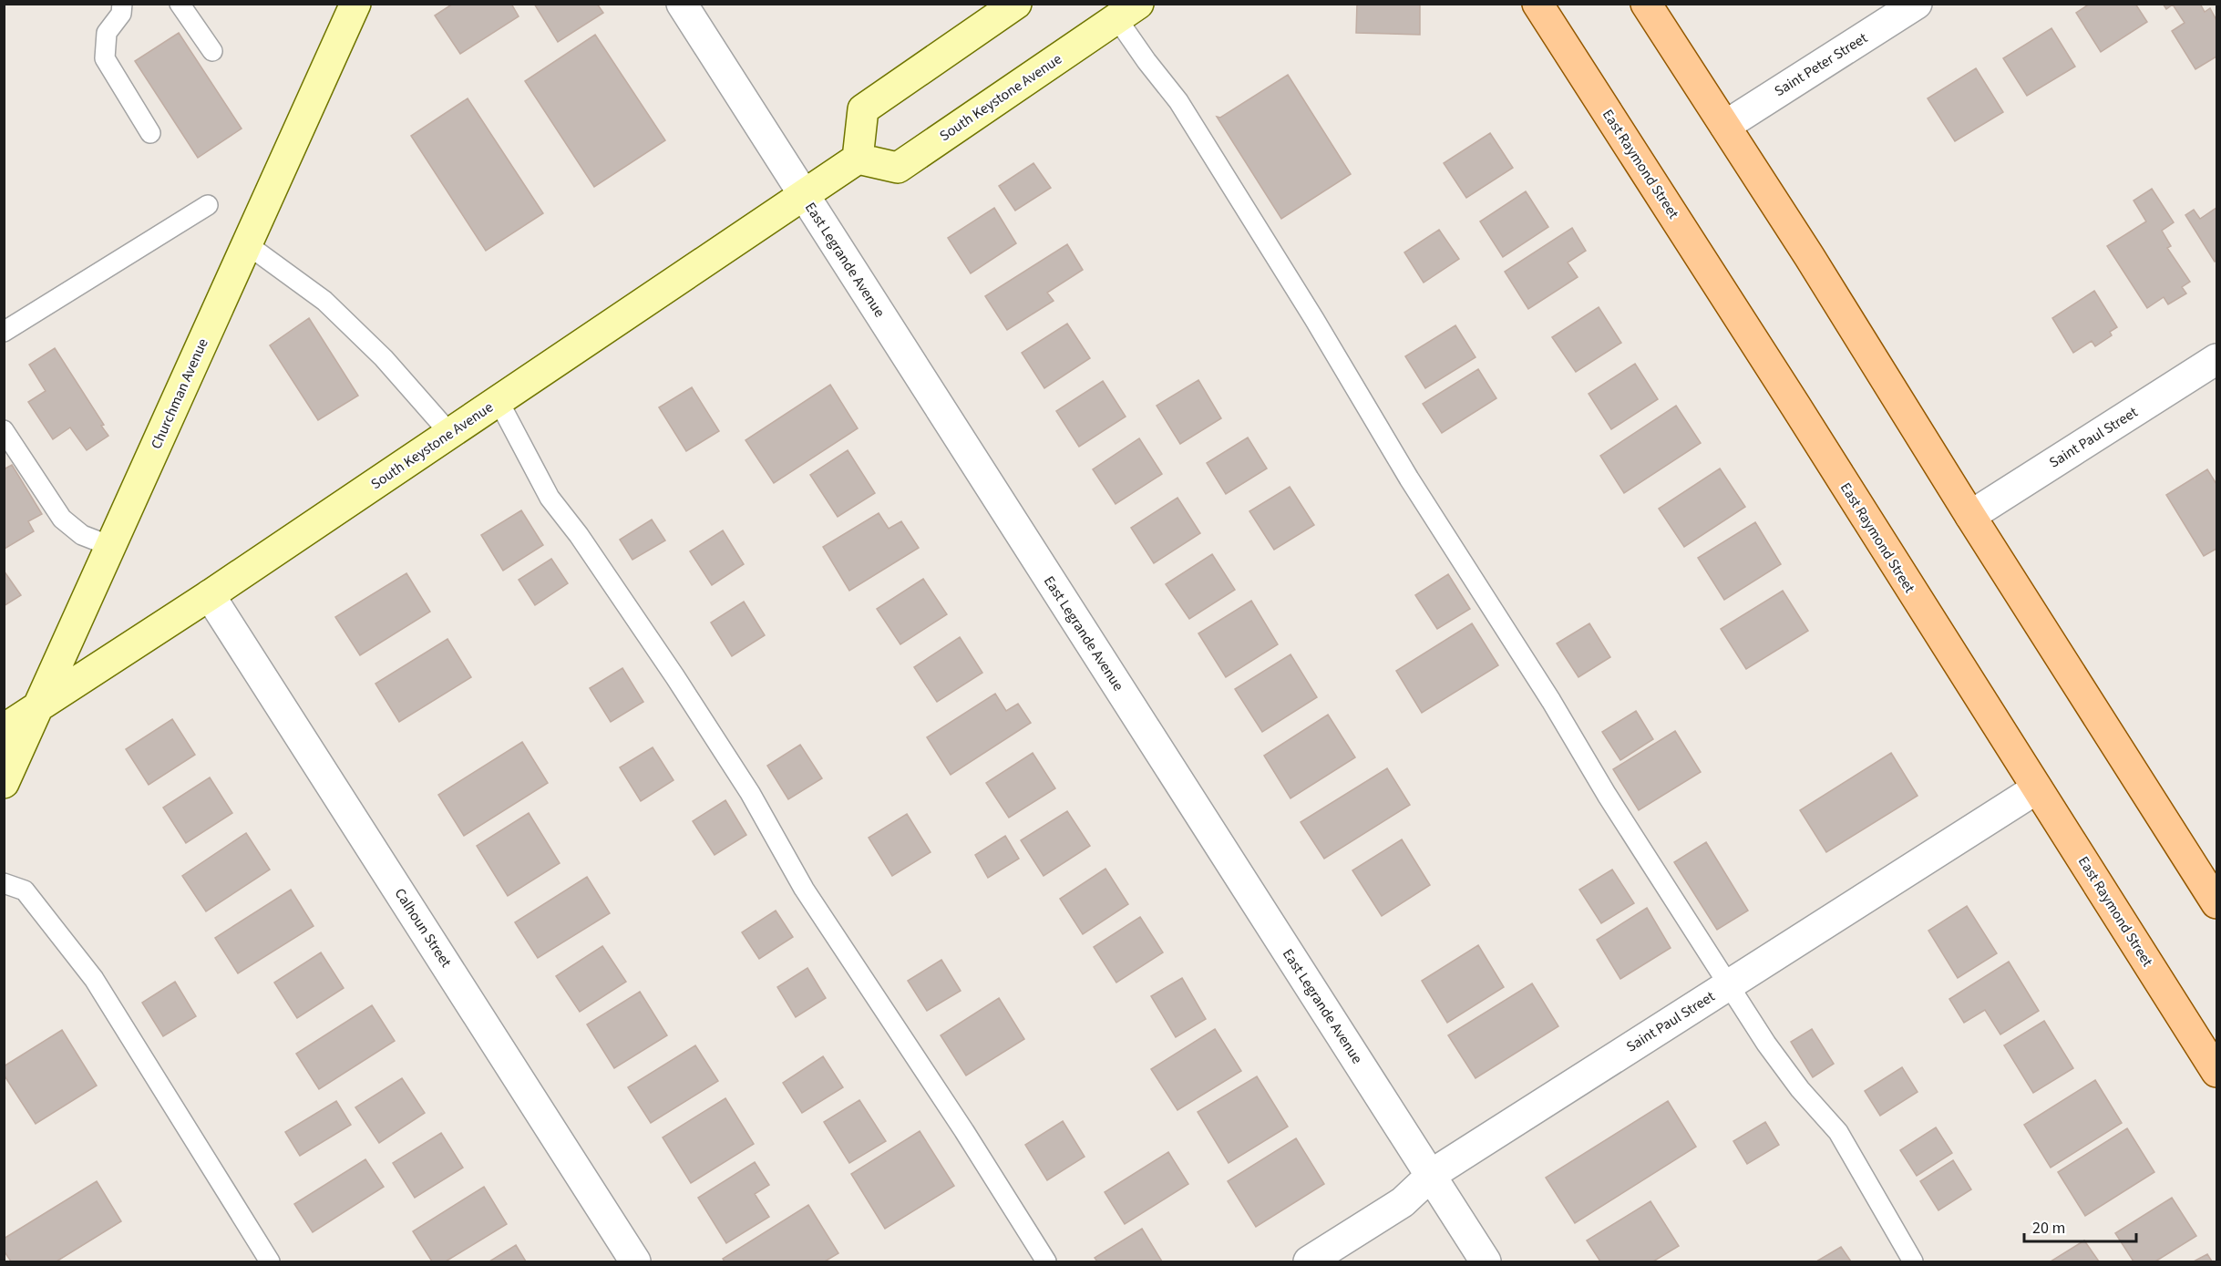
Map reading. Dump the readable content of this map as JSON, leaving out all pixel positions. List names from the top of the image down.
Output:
{
  "streets": {
    "main road": ["South Keystone Avenue", "East Raymond Street", "Churchman Avenue"],
    "street": [
      "Saint Peter Street",
      "East Legrande Avenue",
      "Saint Paul Street",
      "Calhoun Street"
    ]
  },
  "crossings": [
    ["South Keystone Avenue", "East Legrande Avenue"],
    ["South Keystone Avenue", "Churchman Avenue"],
    ["South Keystone Avenue", "Calhoun Street"],
    ["East Raymond Street", "Saint Paul Street"],
    ["East Legrande Avenue", "Saint Paul Street"]
  ],
  "scale_bar": "20 m"
}
